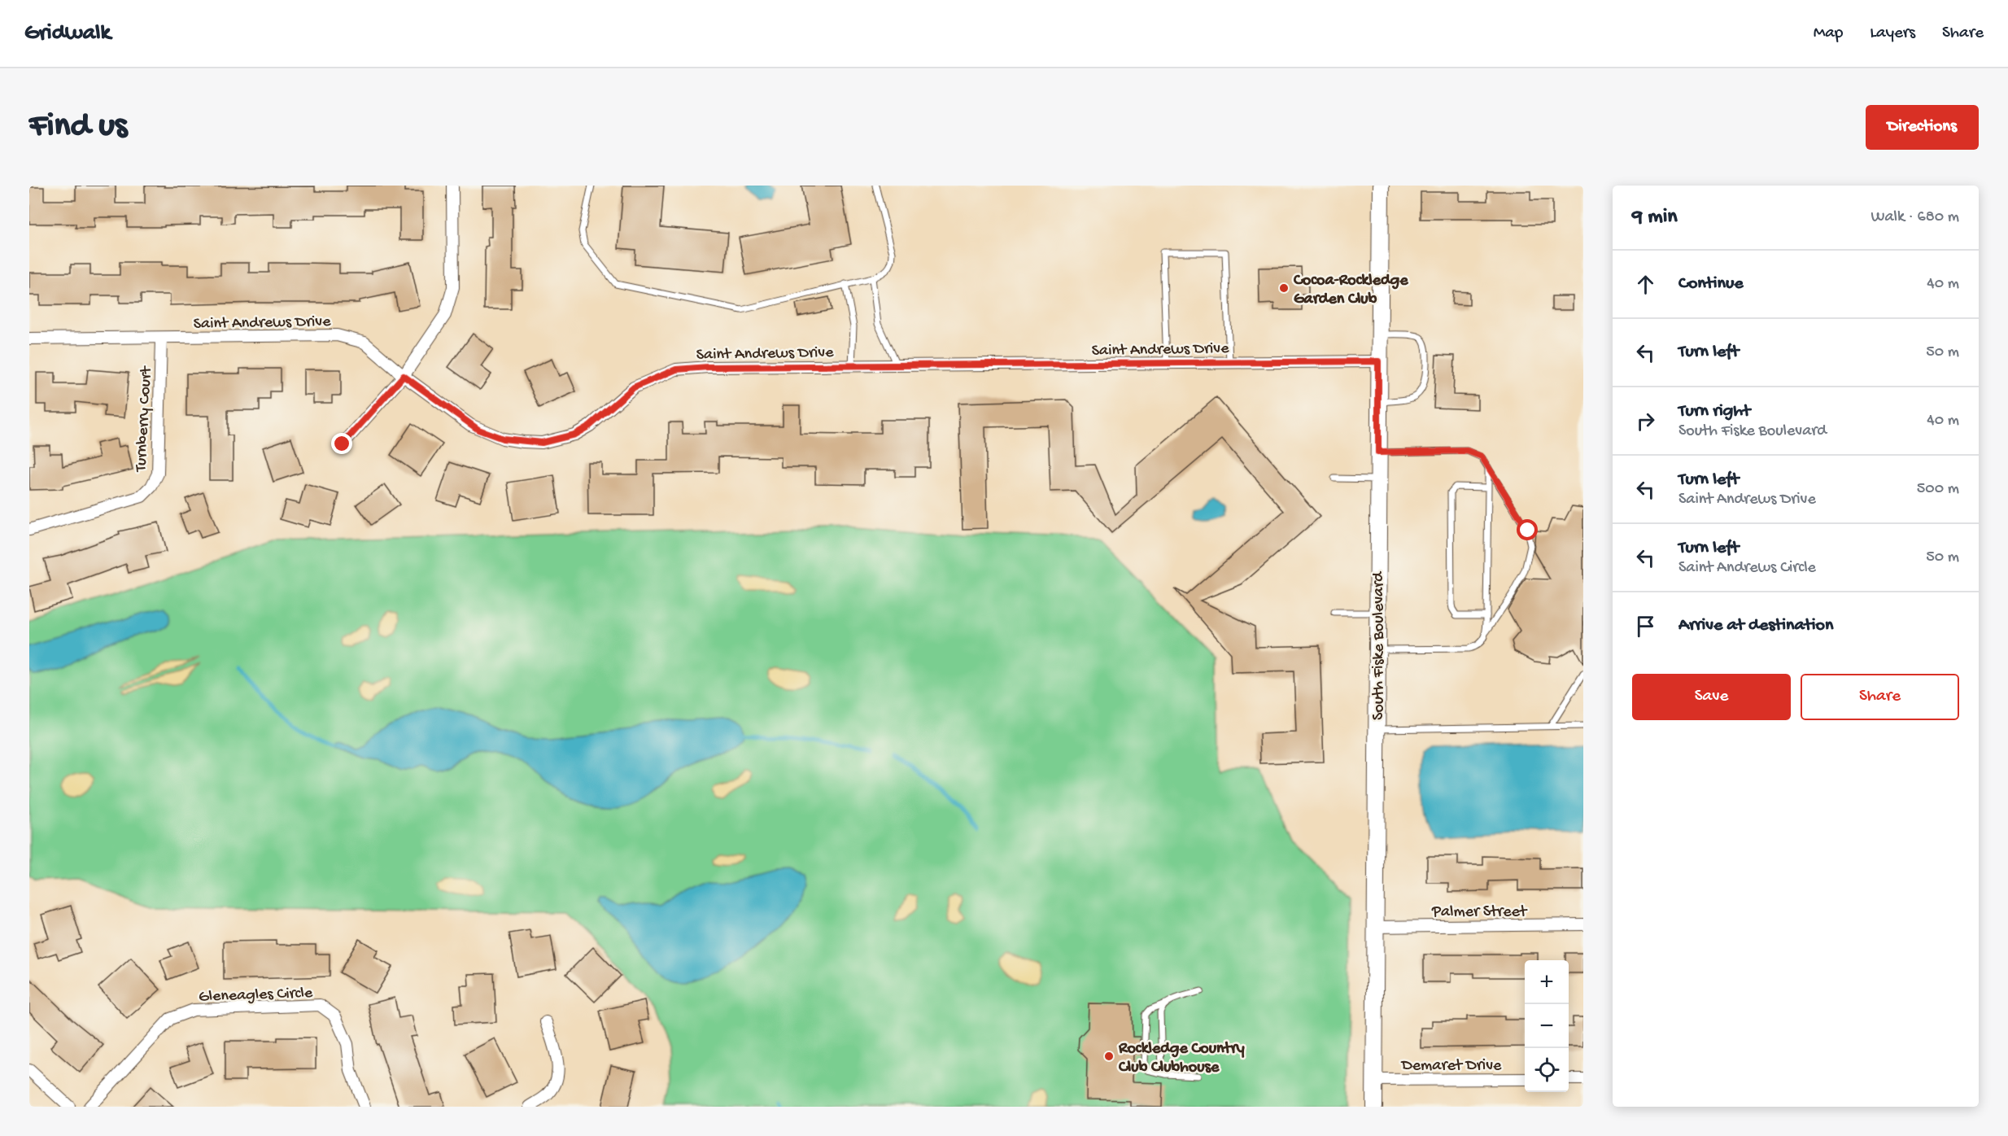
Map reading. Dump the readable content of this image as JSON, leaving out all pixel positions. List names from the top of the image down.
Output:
{
  "streets": {
    "main road": ["South Fiske Boulevard"],
    "street": [
      "Saint Andrews Drive",
      "Turnberry Court",
      "Palmer Street",
      "Gleneagles Circle",
      "Demaret Drive"
    ]
  },
  "crossings": [
    ["Saint Andrews Drive", "Turnberry Court"],
    ["Saint Andrews Drive", "South Fiske Boulevard"],
    ["South Fiske Boulevard", "Palmer Street"],
    ["South Fiske Boulevard", "Demaret Drive"]
  ],
  "places": ["Cocoa-Rockledge Garden Club", "Rockledge Country Club Clubhouse"],
  "page": {
    "header": "Gridwalk",
    "nav": ["Map", "Layers", "Share"],
    "buttons": [
      "Directions",
      ["Save", "Share"]
    ],
    "title": "Find us",
    "heading": ["9 min", "Walk · 680 m"],
    "list": [
      ["Continue", "40 m"],
      ["Turn left", "50 m"],
      ["Turn right", "South Fiske Boulevard", "40 m"],
      ["Turn left", "Saint Andrews Drive", "500 m"],
      ["Turn left", "Saint Andrews Circle", "50 m"],
      "Arrive at destination"
    ],
    "map_buttons": ["+", "−"]
  }
}
